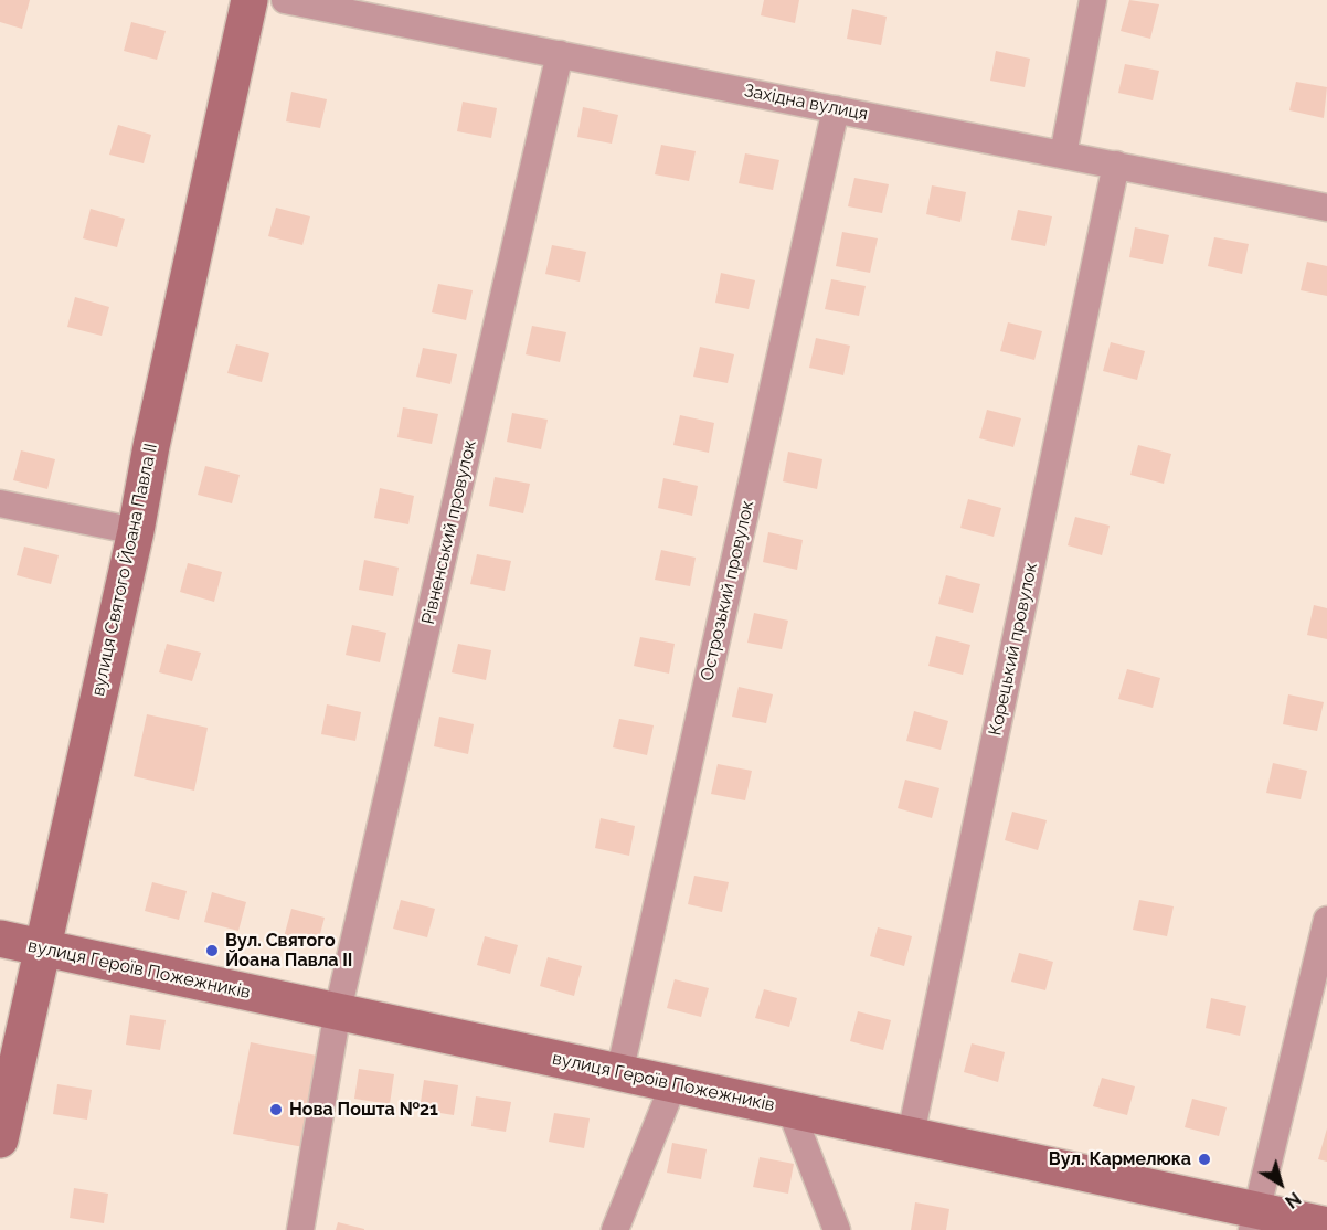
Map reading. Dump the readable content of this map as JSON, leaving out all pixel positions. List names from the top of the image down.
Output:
{
  "streets": {
    "street": [
      "Західна вулиця",
      "Рівненський провулок",
      "вулиця Святого Йоана Павла II",
      "Острозький провулок",
      "Корецький провулок",
      "вулиця Героїв Пожежників"
    ]
  },
  "crossings": [
    ["Західна вулиця", "Рівненський провулок"],
    ["Західна вулиця", "Острозький провулок"],
    ["Західна вулиця", "Корецький провулок"],
    ["Рівненський провулок", "вулиця Героїв Пожежників"],
    ["вулиця Святого Йоана Павла II", "вулиця Героїв Пожежників"],
    ["Острозький провулок", "вулиця Героїв Пожежників"],
    ["Корецький провулок", "вулиця Героїв Пожежників"]
  ],
  "places": ["Вул. Святого Йоана Павла ІІ", "Нова Пошта №21", "Вул. Кармелюка"],
  "north": "bottom right"
}
